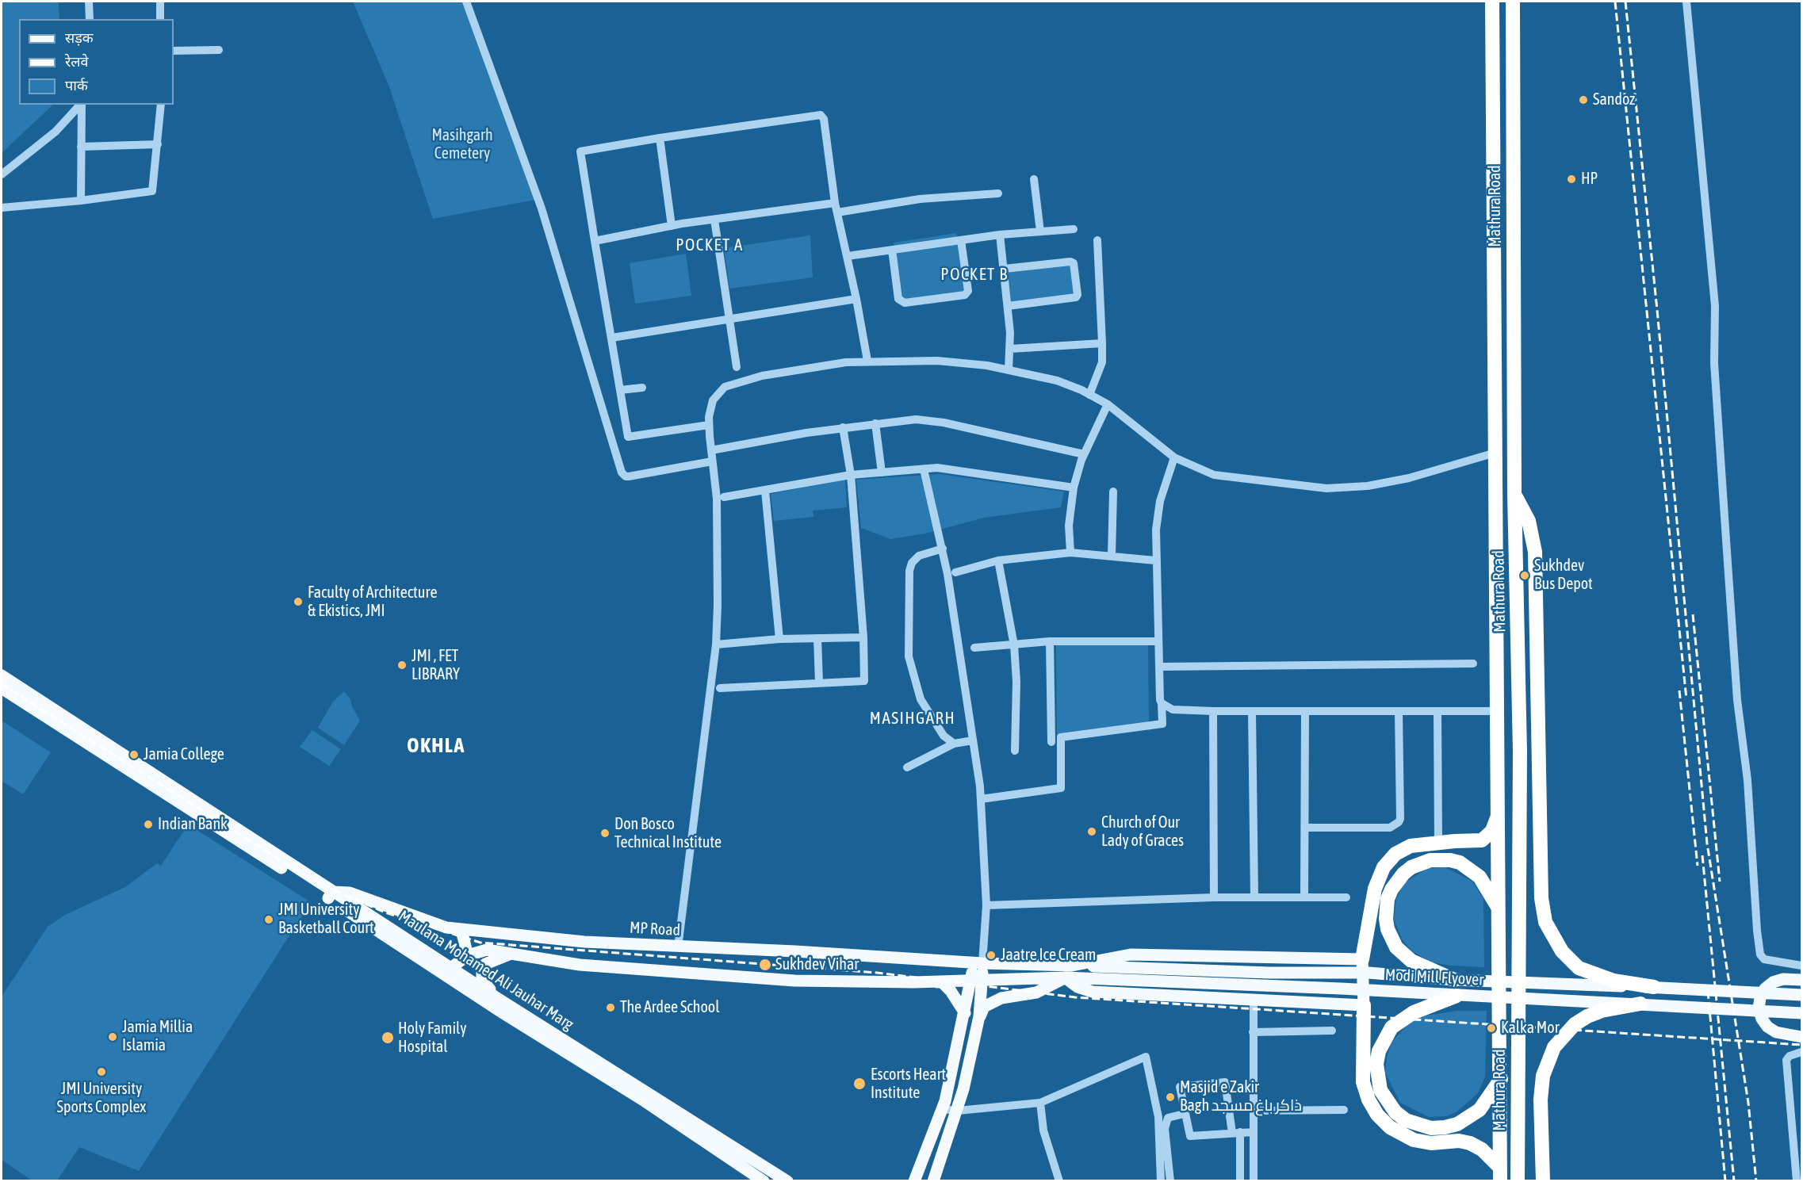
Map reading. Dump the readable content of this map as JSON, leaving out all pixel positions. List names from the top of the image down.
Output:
{
  "streets": {
    "highway": ["Mathura Road"],
    "main road": ["MP Road", "Maulana Mohamed Ali Jauhar Marg", "Modi Mill Flyover"]
  },
  "crossings": [
    ["MP Road", "Maulana Mohamed Ali Jauhar Marg"],
    ["MP Road", "Modi Mill Flyover"]
  ],
  "districts": [
    "POCKET A",
    "POCKET B",
    "MASIHGARH",
    "OKHLA"
  ],
  "parks": ["Masihgarh Cemetery"],
  "places": [
    "Sandoz",
    "HP",
    "Sukhdev Bus Depot",
    "Faculty of Architecture & Ekistics, JMI",
    "JMI , FET LIBRARY",
    "Jamia College",
    "Indian Bank",
    "Church of Our Lady of Graces",
    "Don Bosco Technical Institute",
    "JMI University Basketball Court",
    "Jaatre Ice Cream",
    "Sukhdev Vihar",
    "The Ardee School",
    "Kalka Mor",
    "Jamia Millia Islamia",
    "Holy Family Hospital",
    "JMI University Sports Complex",
    "Escorts Heart Institute",
    "Masjid e Zakir Bagh ذاکر باغ مسجد"
  ],
  "legend": ["सड़क", "रेलवे", "पार्क"]
}
